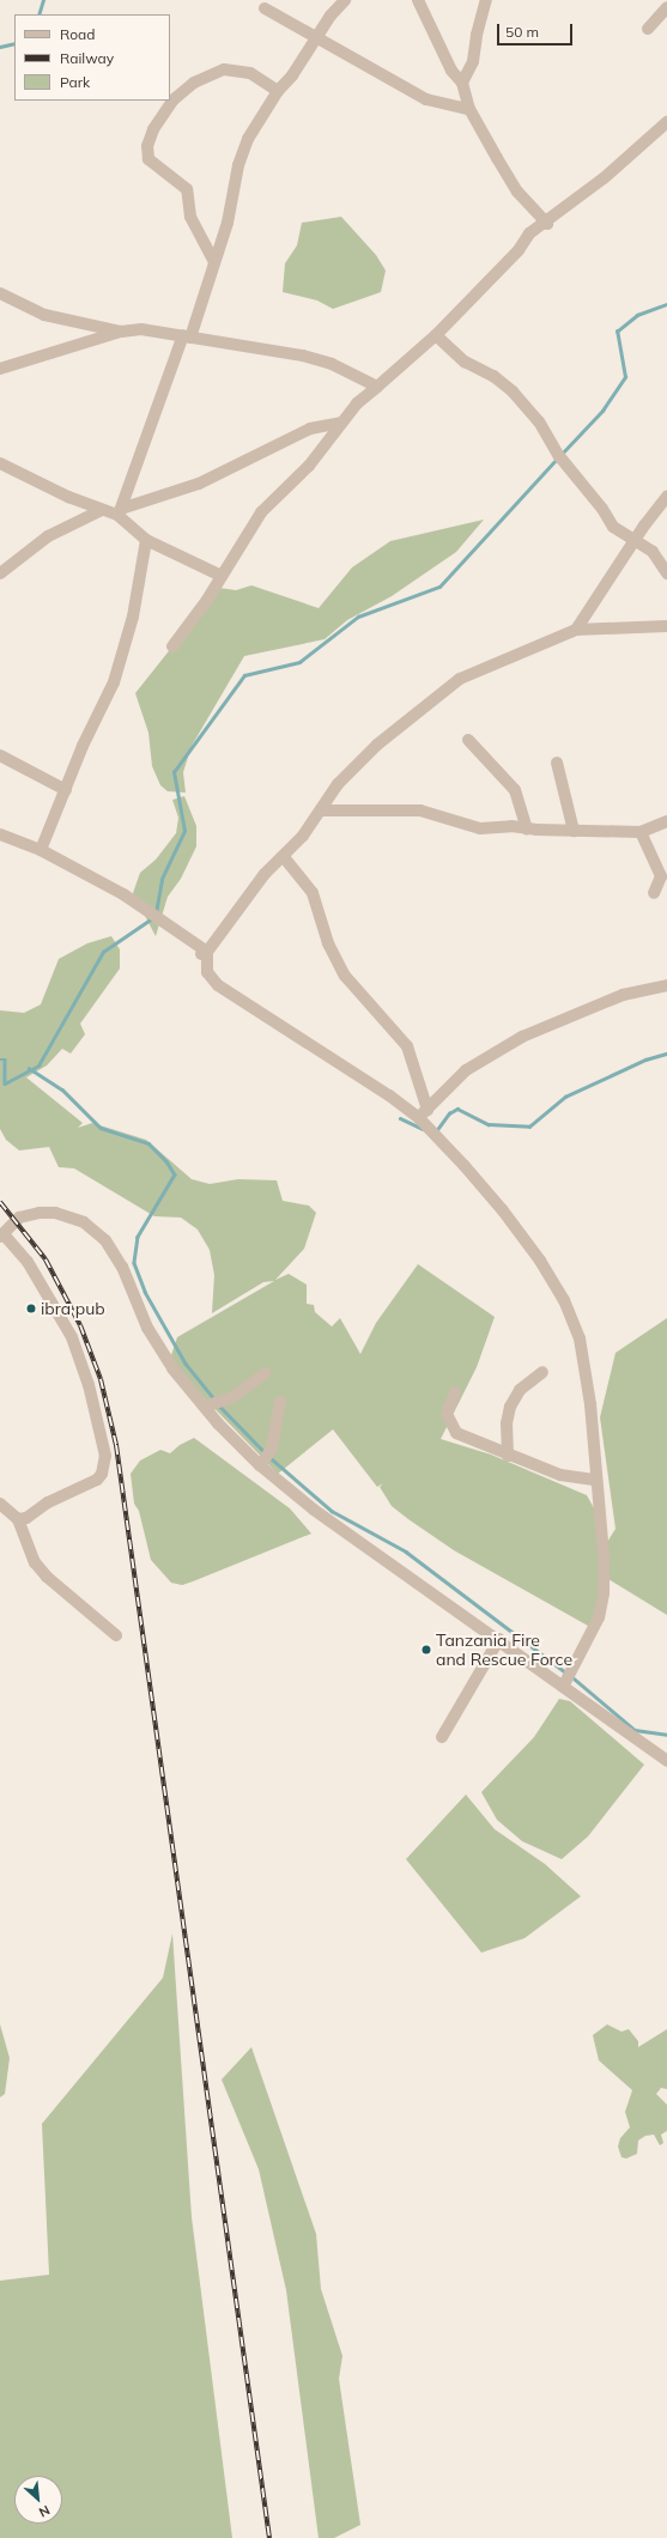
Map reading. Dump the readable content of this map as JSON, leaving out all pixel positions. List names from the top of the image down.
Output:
{
  "places": ["ibra pub", "Tanzania Fire and Rescue Force"],
  "legend": ["Road", "Railway", "Park"],
  "scale_bar": "50 m",
  "north": "bottom right"
}
